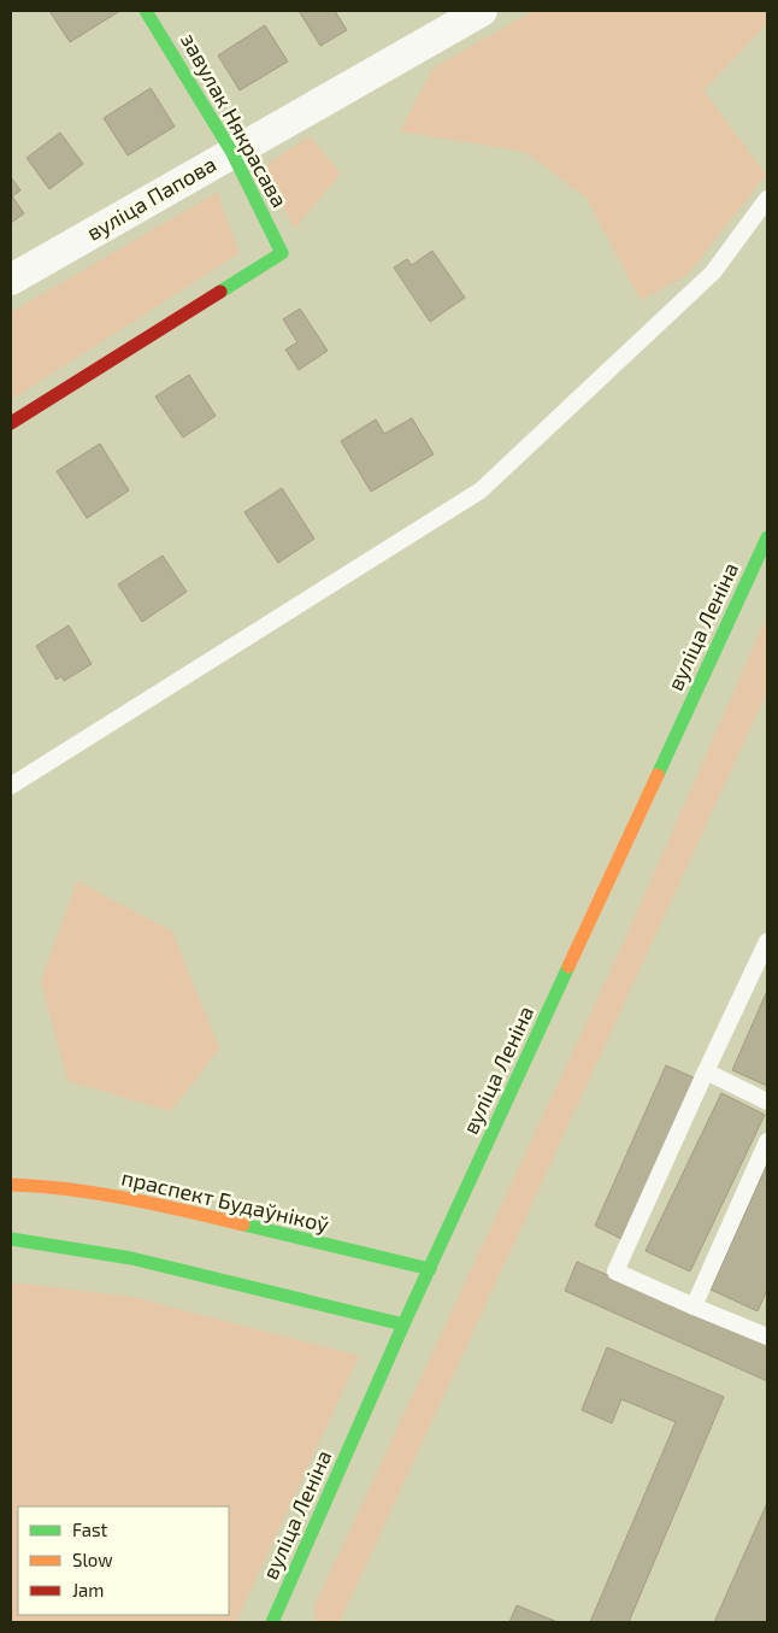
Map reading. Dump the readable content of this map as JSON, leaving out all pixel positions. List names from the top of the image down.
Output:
{
  "streets": {
    "main road": ["завулак Някрасава", "вуліца Леніна", "праспект Будаўнікоў"],
    "street": ["вуліца Папова"]
  },
  "crossings": [
    ["завулак Някрасава", "вуліца Папова"],
    ["вуліца Леніна", "праспект Будаўнікоў"]
  ],
  "legend": ["Fast", "Slow", "Jam"]
}
